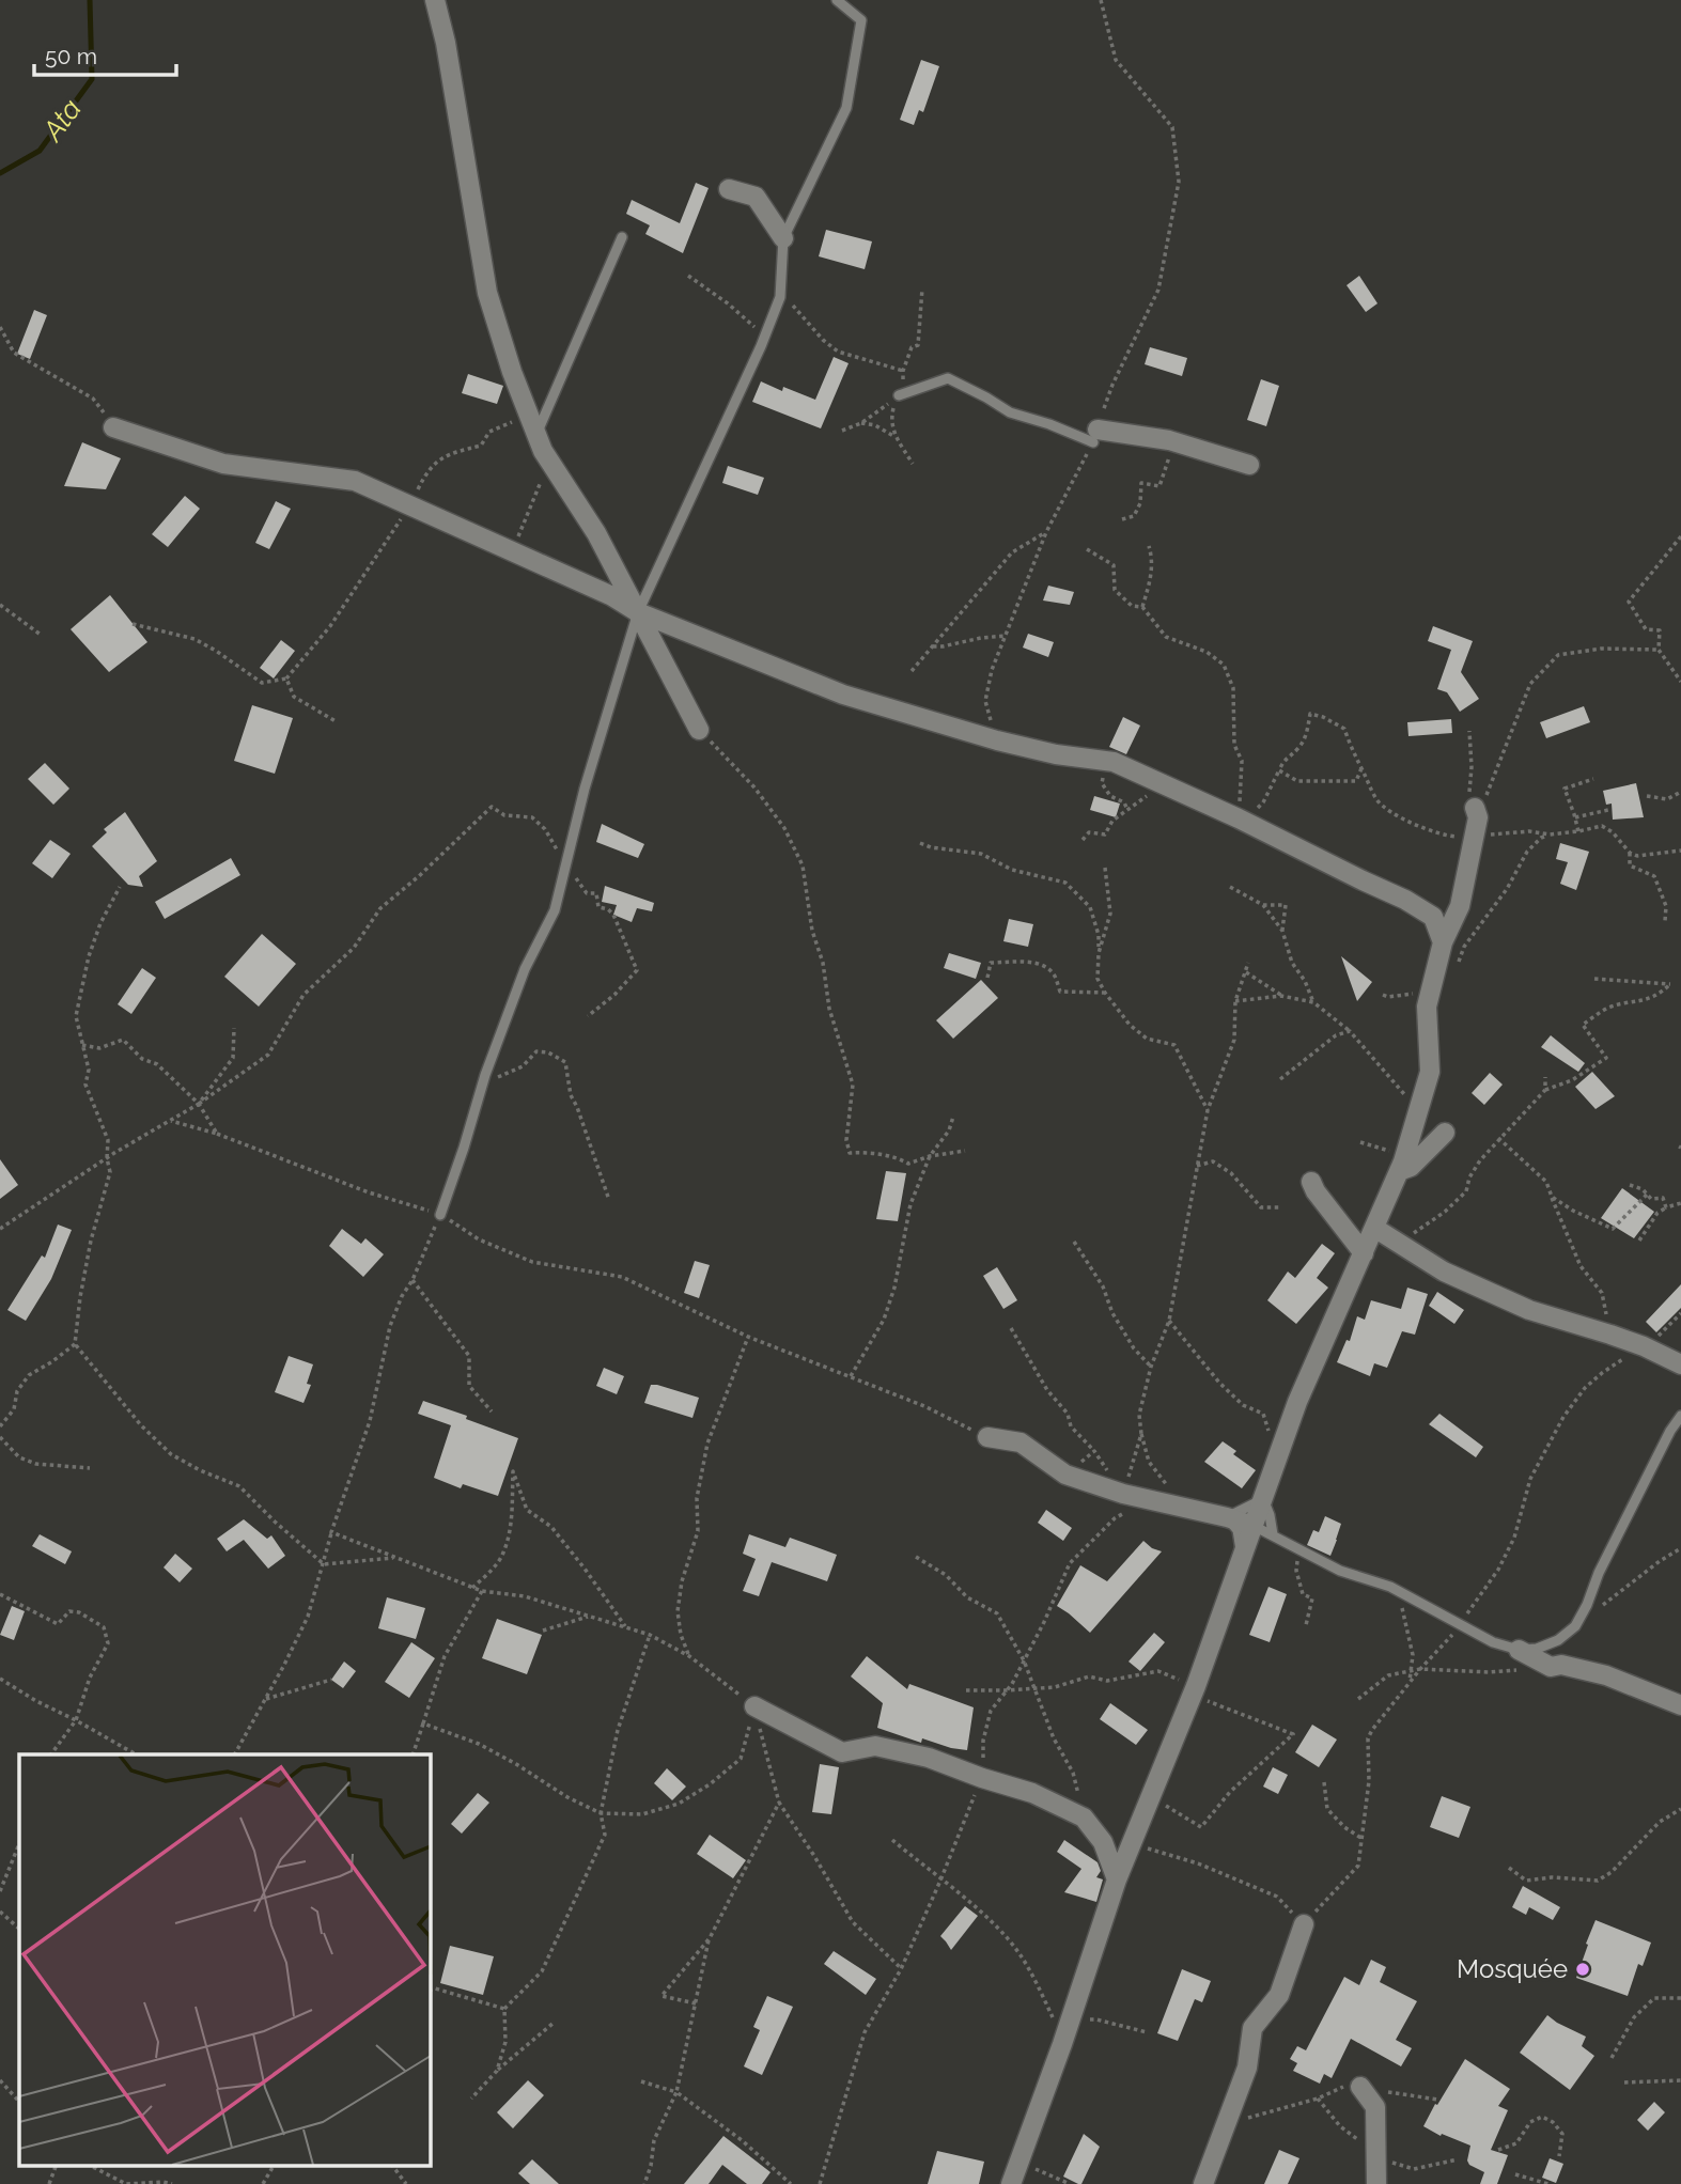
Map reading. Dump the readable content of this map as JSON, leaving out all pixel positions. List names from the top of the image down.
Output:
{
  "water": ["Ata"],
  "places": ["Mosquée"],
  "scale_bar": "50 m"
}
